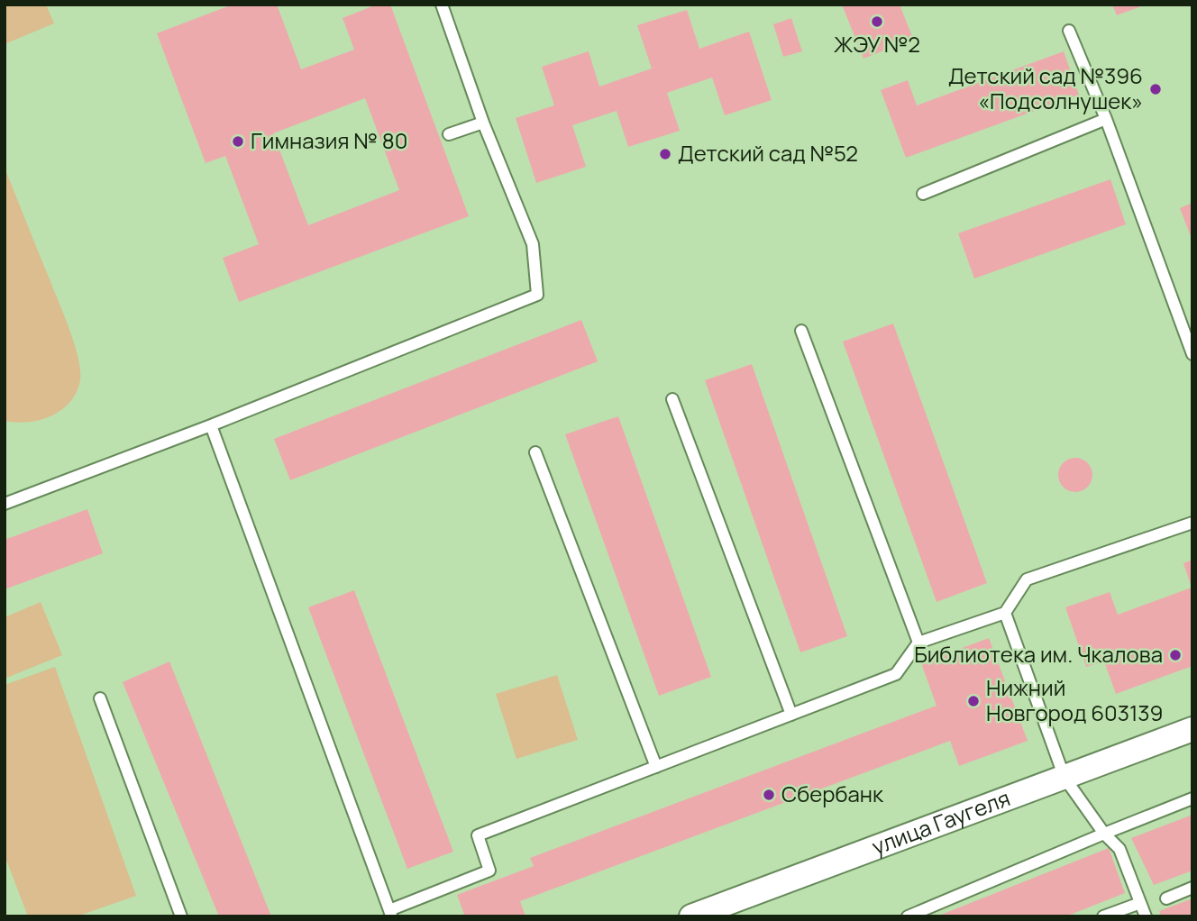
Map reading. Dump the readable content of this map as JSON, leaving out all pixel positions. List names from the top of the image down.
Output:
{
  "streets": {
    "street": ["улица Гаугеля"]
  },
  "places": [
    "ЖЭУ №2",
    "Детский сад №396 «Подсолнушек»",
    "Гимназия № 80",
    "Детский сад №52",
    "Библиотека им. Чкалова",
    "Нижний Новгород 603139",
    "Сбербанк"
  ]
}
